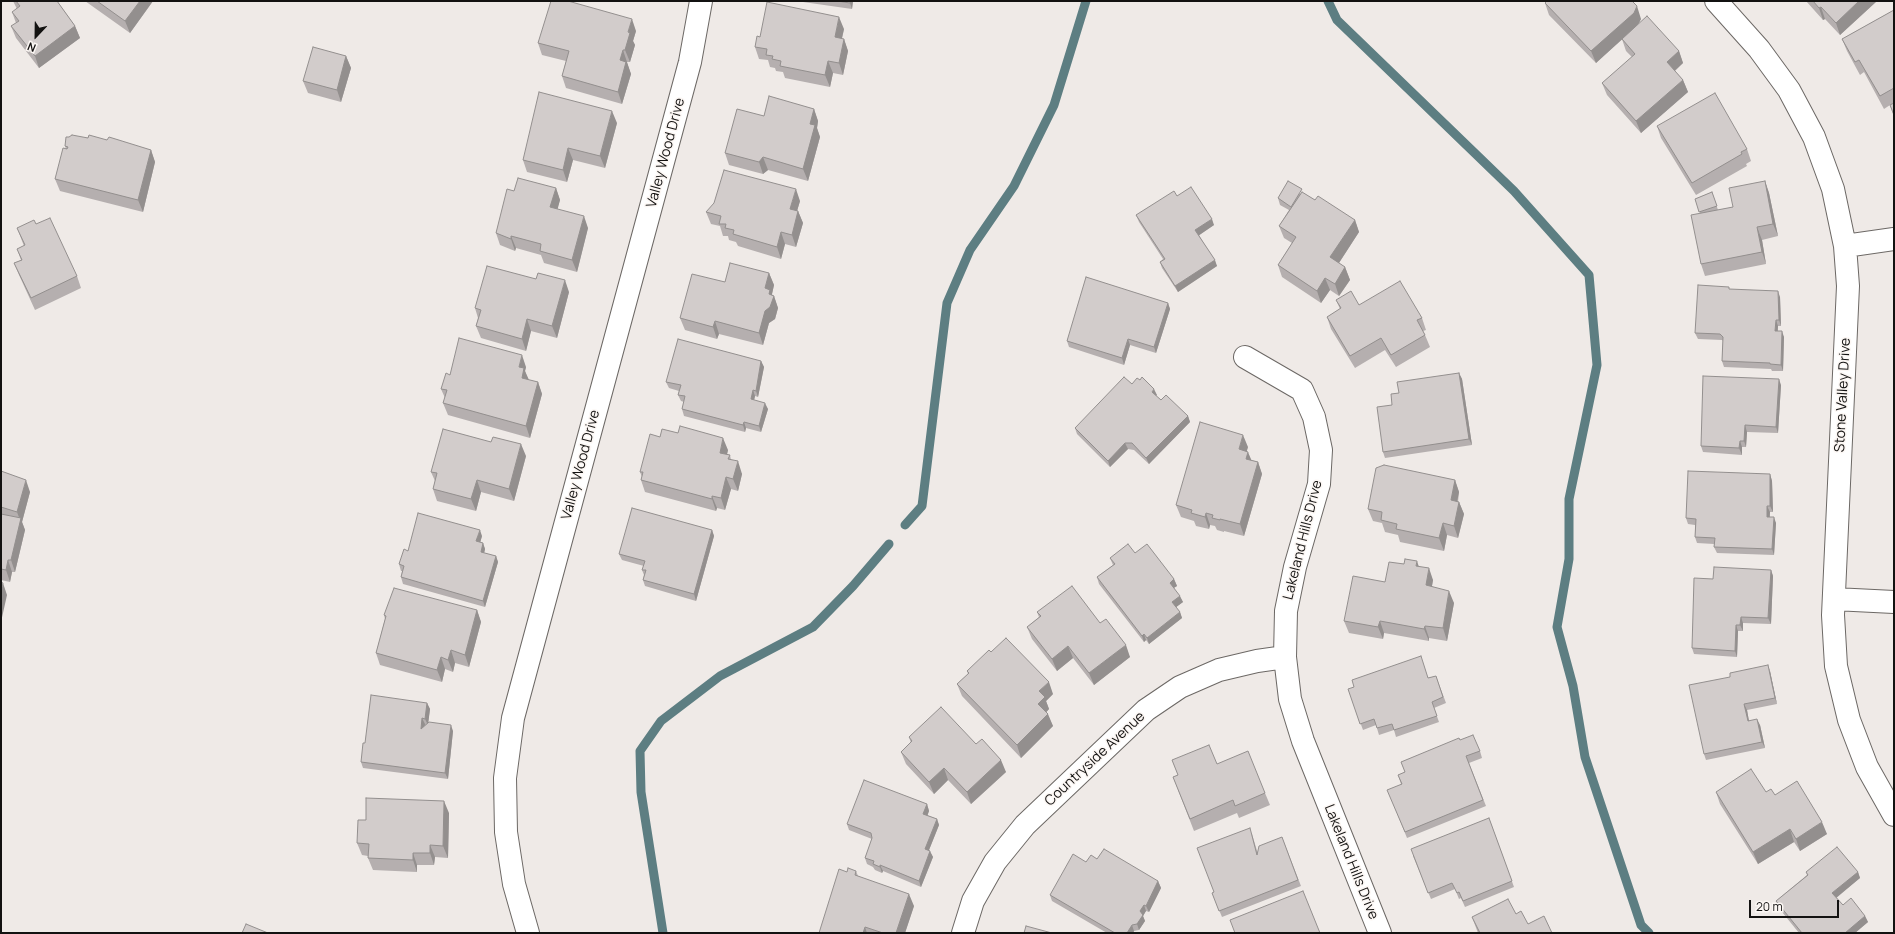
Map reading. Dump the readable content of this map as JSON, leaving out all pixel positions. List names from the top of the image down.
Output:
{
  "streets": {
    "street": [
      "Valley Wood Drive",
      "Stone Valley Drive",
      "Lakeland Hills Drive",
      "Countryside Avenue"
    ]
  },
  "crossings": [
    ["Lakeland Hills Drive", "Countryside Avenue"]
  ],
  "scale_bar": "20 m",
  "north": "bottom"
}
